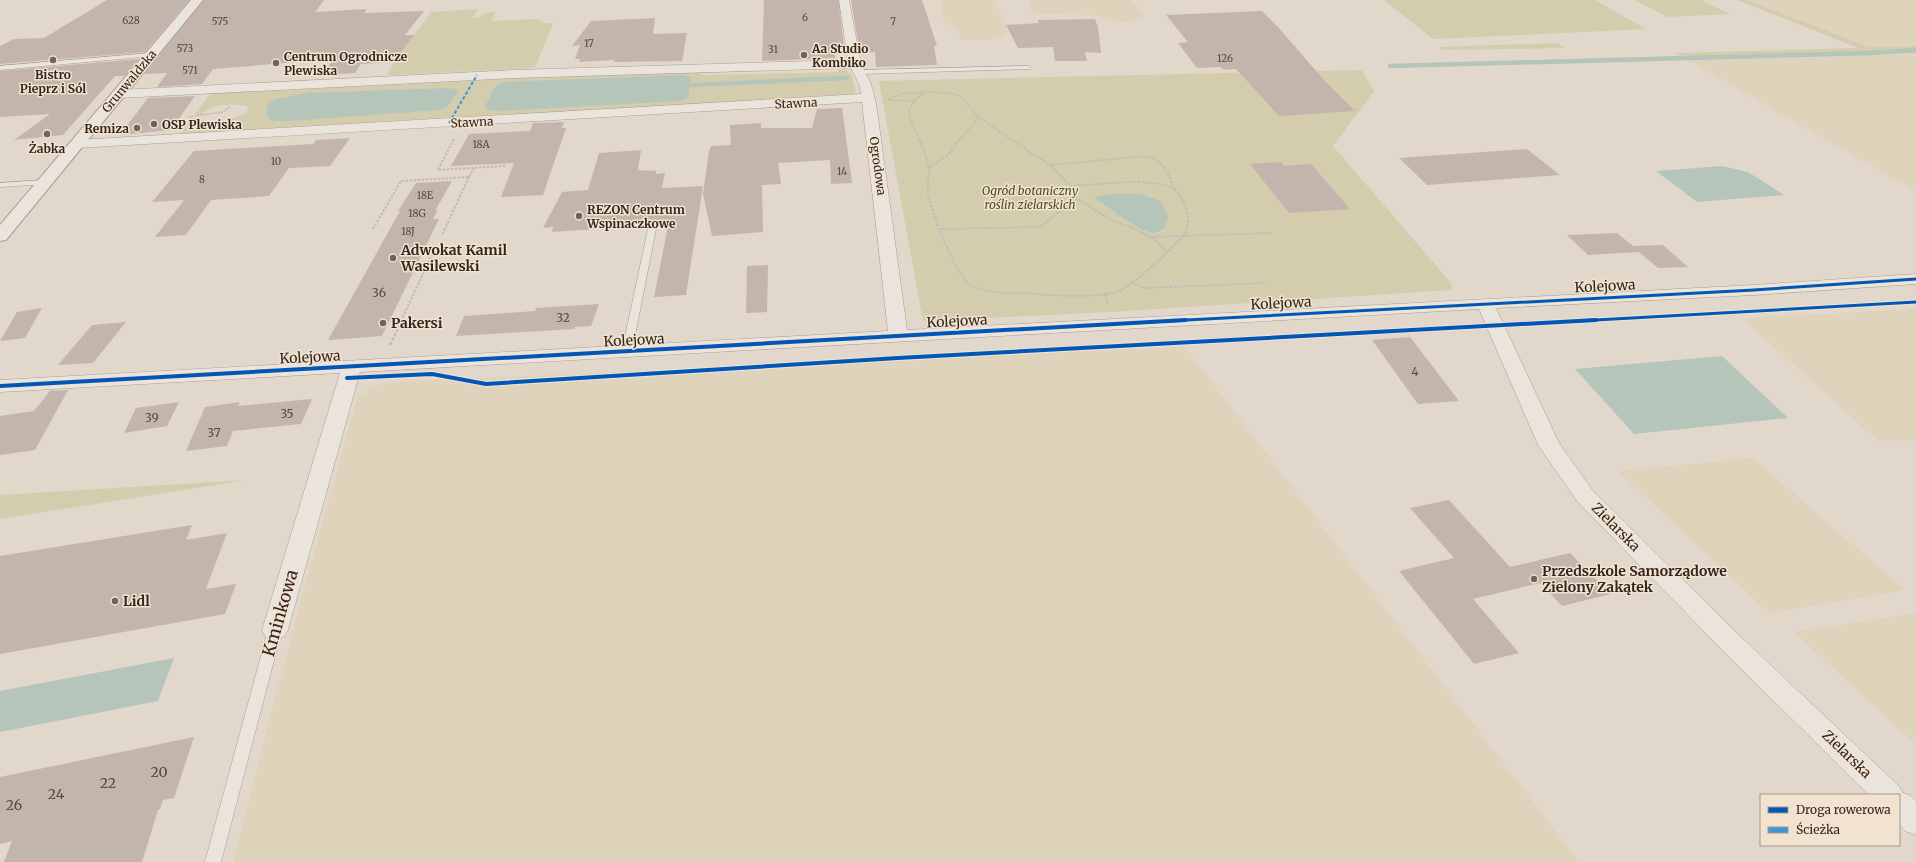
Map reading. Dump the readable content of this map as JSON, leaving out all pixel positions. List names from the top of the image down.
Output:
{
  "streets": {
    "street": [
      "Grunwaldzka",
      "Stawna",
      "Ogrodowa",
      "Kolejowa",
      "Zielarska",
      "Kminkowa"
    ]
  },
  "crossings": [
    ["Grunwaldzka", "Stawna"],
    ["Stawna", "Ogrodowa"],
    ["Ogrodowa", "Kolejowa"],
    ["Kolejowa", "Zielarska"],
    ["Kolejowa", "Kminkowa"]
  ],
  "parks": ["Ogród botaniczny roślin zielarskich"],
  "places": [
    "Aa Studio Kombiko",
    "Bistro Pieprz i Sól",
    "Centrum Ogrodnicze Plewiska",
    "OSP Plewiska",
    "Remiza",
    "Żabka",
    "REZON Centrum Wspinaczkowe",
    "Adwokat Kamil Wasilewski",
    "Pakersi",
    "Przedszkole Samorządowe Zielony Zakątek",
    "Lidl"
  ],
  "house_numbers": [
    "6",
    "628",
    "575",
    "7",
    "17",
    "573",
    "31",
    "126",
    "571",
    "18A",
    "10",
    "14",
    "8",
    "18E",
    "18G",
    "18J",
    "36",
    "32",
    "4",
    "35",
    "39",
    "37",
    "20",
    "22",
    "24",
    "26"
  ],
  "legend": ["Droga rowerowa", "Ścieżka"]
}
